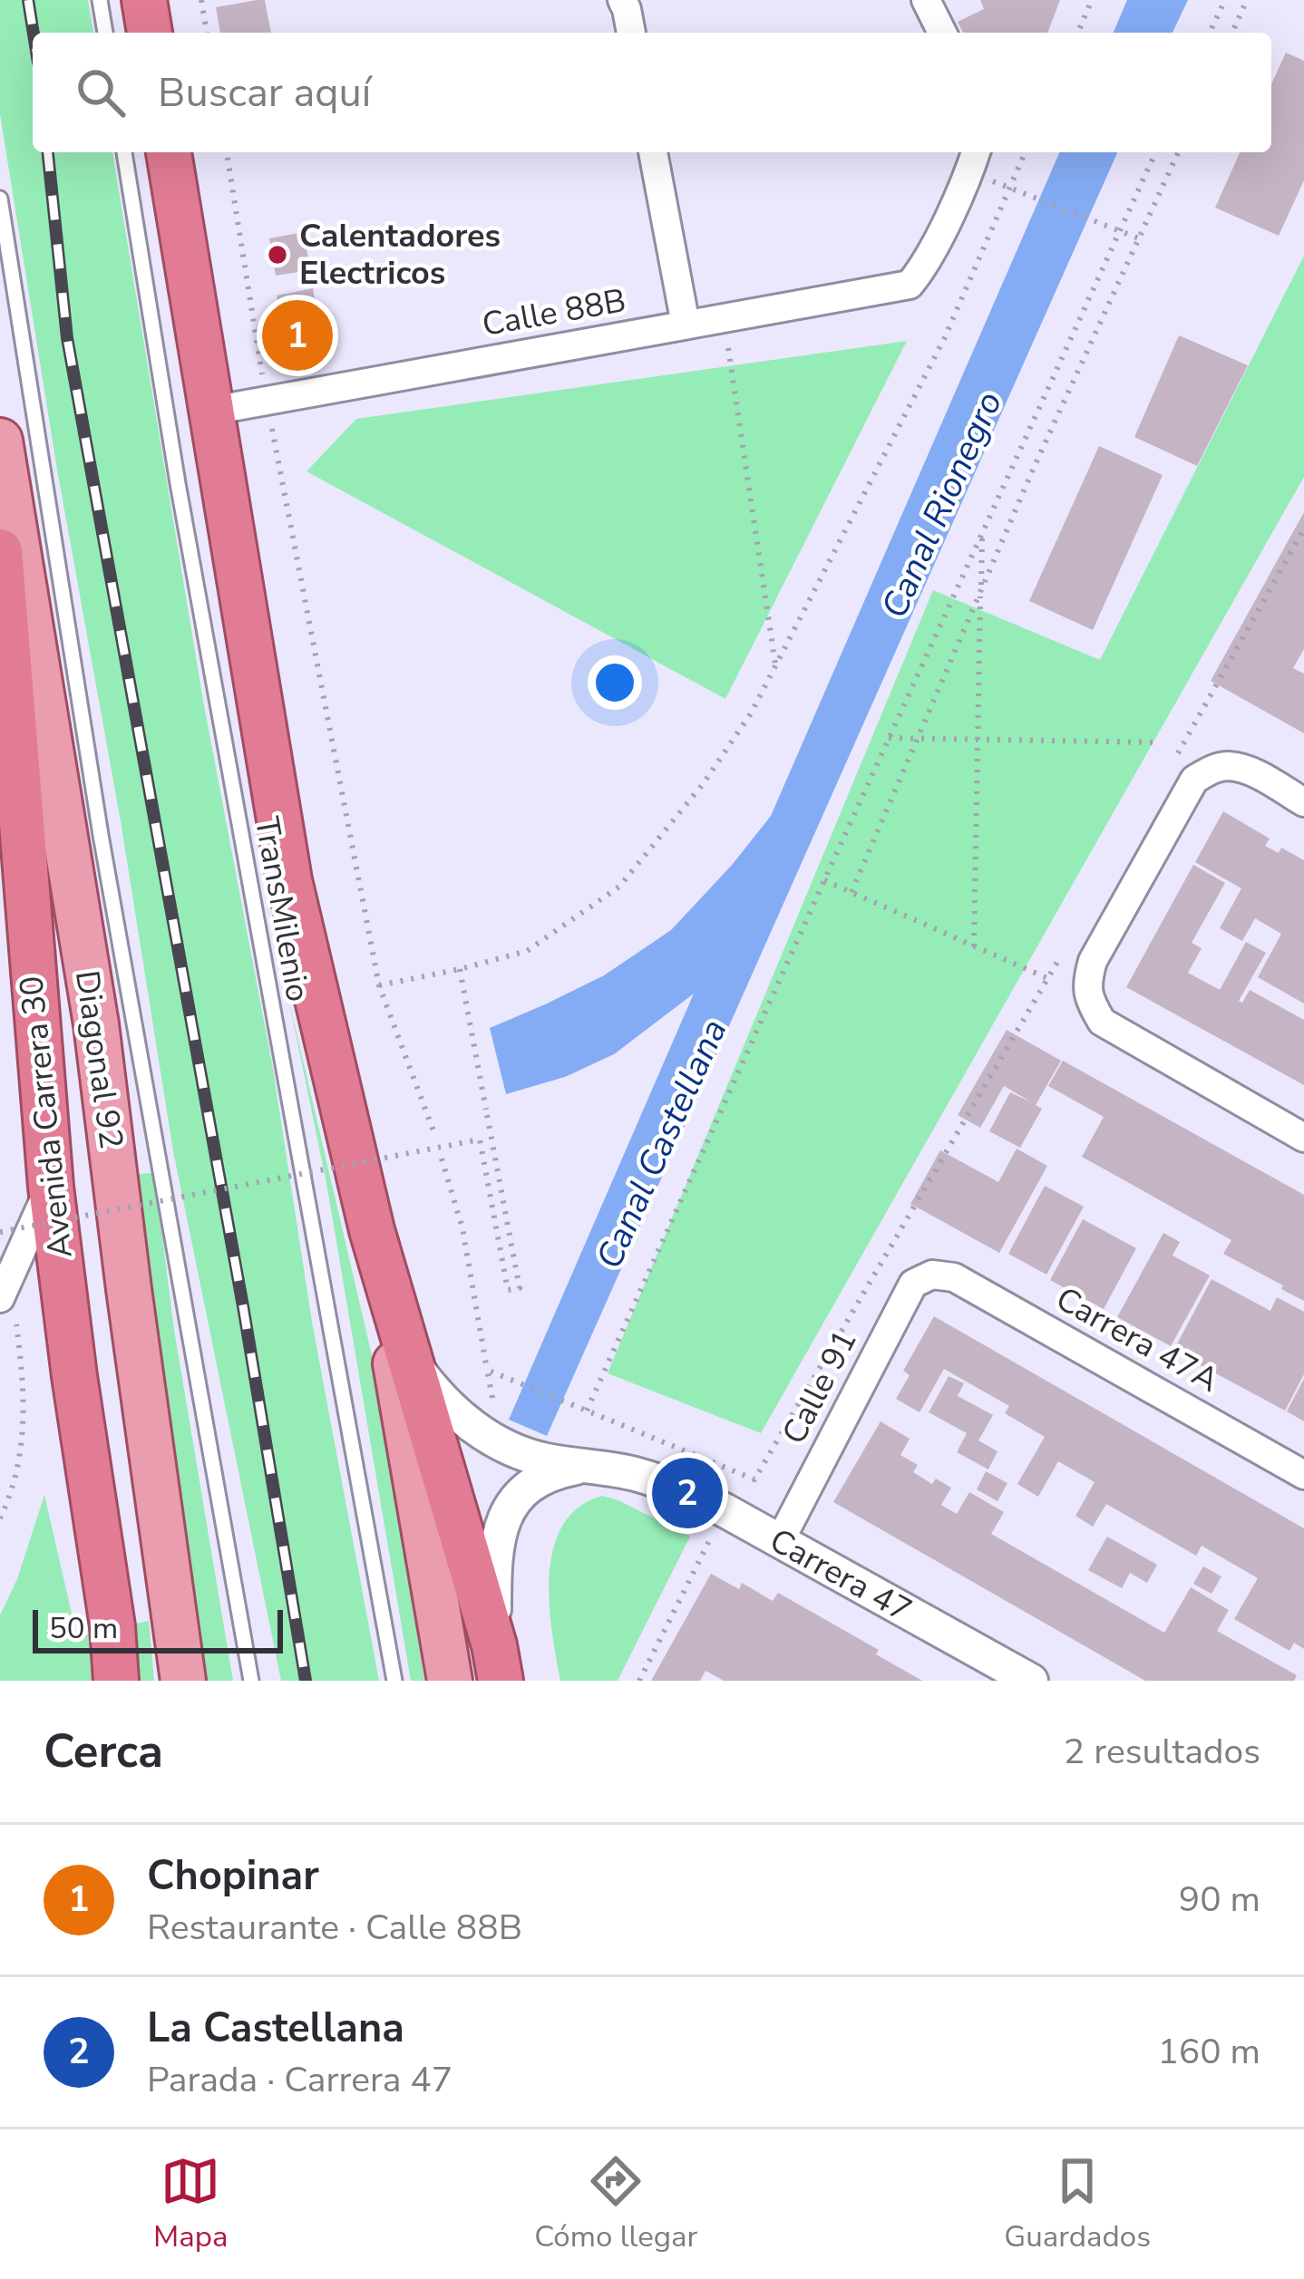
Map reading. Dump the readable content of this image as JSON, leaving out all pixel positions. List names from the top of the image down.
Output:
{
  "streets": {
    "highway": ["Avenida Carrera 30"],
    "main road": ["Diagonal 92"],
    "street": [
      "Calle 88B",
      "Carrera 47A",
      "Calle 91",
      "Carrera 47"
    ],
    "lane": ["TransMilenio"]
  },
  "crossings": [
    ["Carrera 47A", "Calle 91"],
    ["Calle 91", "Carrera 47"]
  ],
  "water": ["Canal Rionegro", "Canal Castellana"],
  "places": ["Calentadores Electricos"],
  "scale_bar": "50 m",
  "page": {
    "search": "Buscar aquí",
    "pins": ["1", "2"],
    "scale": "50 m",
    "heading": ["Cerca", "2 resultados"],
    "list": [
      {
        "mark": "1",
        "name": "Chopinar",
        "note": "Restaurante · Calle 88B",
        "value": "90 m"
      },
      {
        "mark": "2",
        "name": "La Castellana",
        "note": "Parada · Carrera 47",
        "value": "160 m"
      }
    ],
    "nav": ["Mapa", "Cómo llegar", "Guardados"]
  }
}
